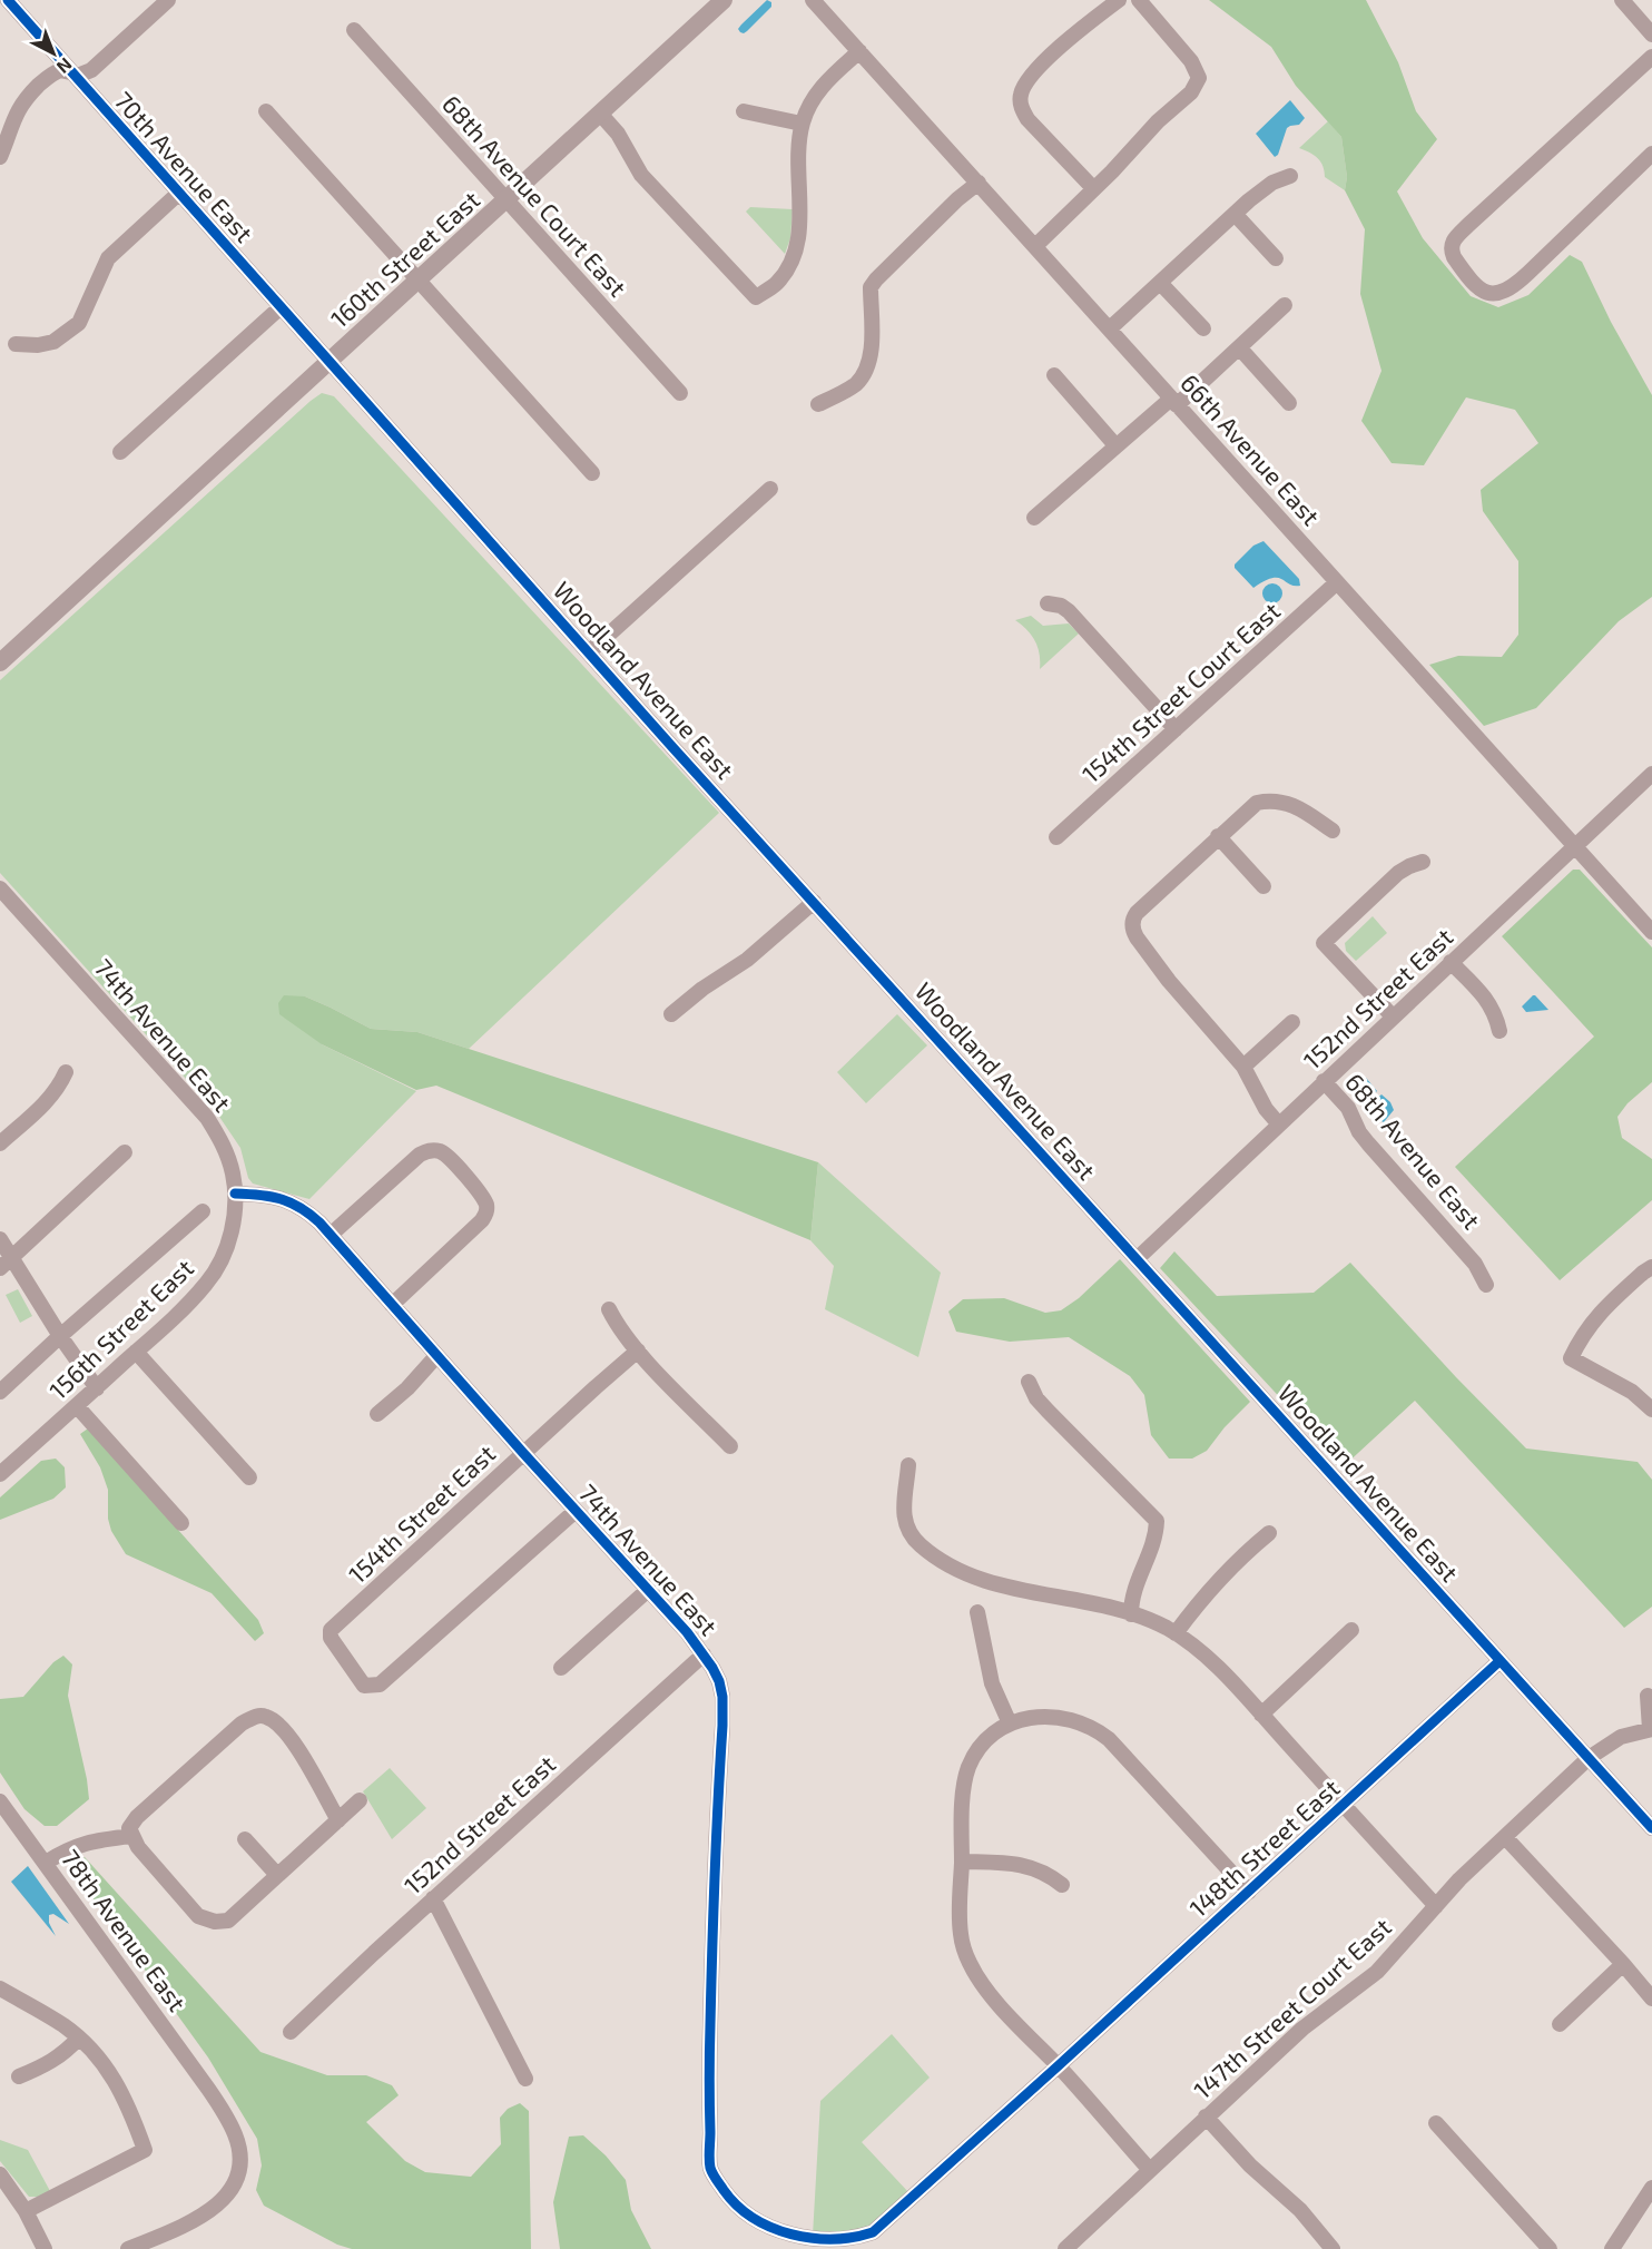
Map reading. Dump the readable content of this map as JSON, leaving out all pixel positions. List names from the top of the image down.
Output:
{
  "streets": {
    "main road": ["160th Street East"],
    "street": [
      "70th Avenue East",
      "68th Avenue Court East",
      "66th Avenue East",
      "Woodland Avenue East",
      "154th Street Court East",
      "152nd Street East",
      "74th Avenue East",
      "68th Avenue East",
      "156th Street East",
      "154th Street East",
      "148th Street East",
      "78th Avenue East",
      "147th Street Court East"
    ]
  },
  "crossings": [
    ["70th Avenue East", "160th Street East"],
    ["70th Avenue East", "Woodland Avenue East"],
    ["68th Avenue Court East", "160th Street East"],
    ["160th Street East", "Woodland Avenue East"],
    ["66th Avenue East", "154th Street Court East"],
    ["66th Avenue East", "152nd Street East"],
    ["Woodland Avenue East", "152nd Street East"],
    ["Woodland Avenue East", "148th Street East"],
    ["Woodland Avenue East", "147th Street Court East"],
    ["152nd Street East", "74th Avenue East"],
    ["152nd Street East", "68th Avenue East"],
    ["74th Avenue East", "156th Street East"],
    ["74th Avenue East", "154th Street East"],
    ["74th Avenue East", "148th Street East"]
  ],
  "north": "bottom right"
}
